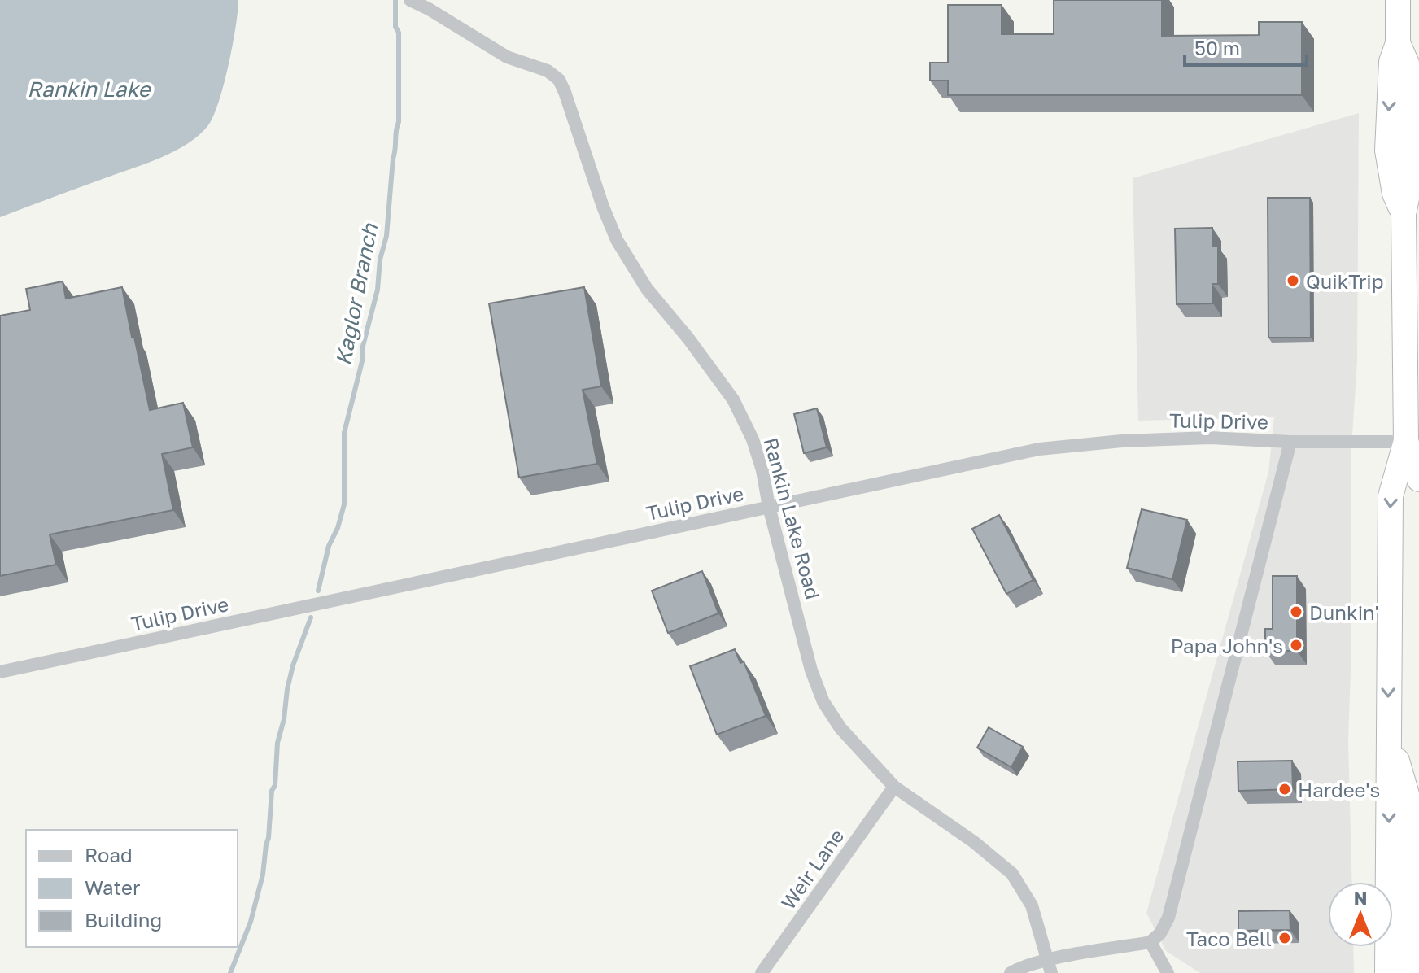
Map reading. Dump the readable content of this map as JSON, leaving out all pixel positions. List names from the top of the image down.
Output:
{
  "streets": {
    "street": ["Tulip Drive", "Rankin Lake Road", "Weir Lane"]
  },
  "crossings": [
    ["Tulip Drive", "Rankin Lake Road"],
    ["Rankin Lake Road", "Weir Lane"]
  ],
  "water": ["Rankin Lake", "Kaglor Branch"],
  "places": [
    "QuikTrip",
    "Dunkin'",
    "Papa John's",
    "Hardee's",
    "Taco Bell"
  ],
  "legend": ["Road", "Water", "Building"],
  "scale_bar": "50 m",
  "north": "top"
}
